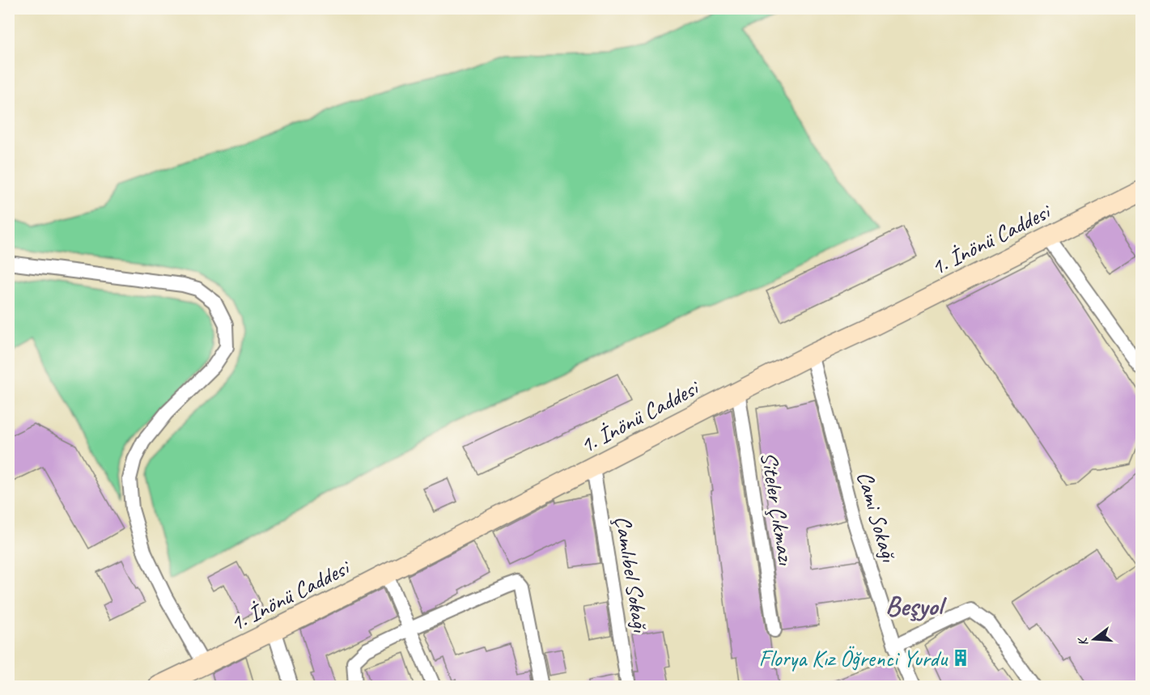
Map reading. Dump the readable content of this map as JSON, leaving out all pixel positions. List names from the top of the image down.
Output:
{
  "streets": {
    "main road": ["1. İnönü Caddesi"],
    "street": ["Siteler Çıkmazı", "Cami Sokağı", "Çamlıbel Sokağı"]
  },
  "crossings": [
    ["1. İnönü Caddesi", "Siteler Çıkmazı"],
    ["1. İnönü Caddesi", "Cami Sokağı"],
    ["1. İnönü Caddesi", "Çamlıbel Sokağı"]
  ],
  "districts": ["Beşyol"],
  "places": {
    "building": ["Florya Kız Öğrenci Yurdu"]
  },
  "north": "left"
}
